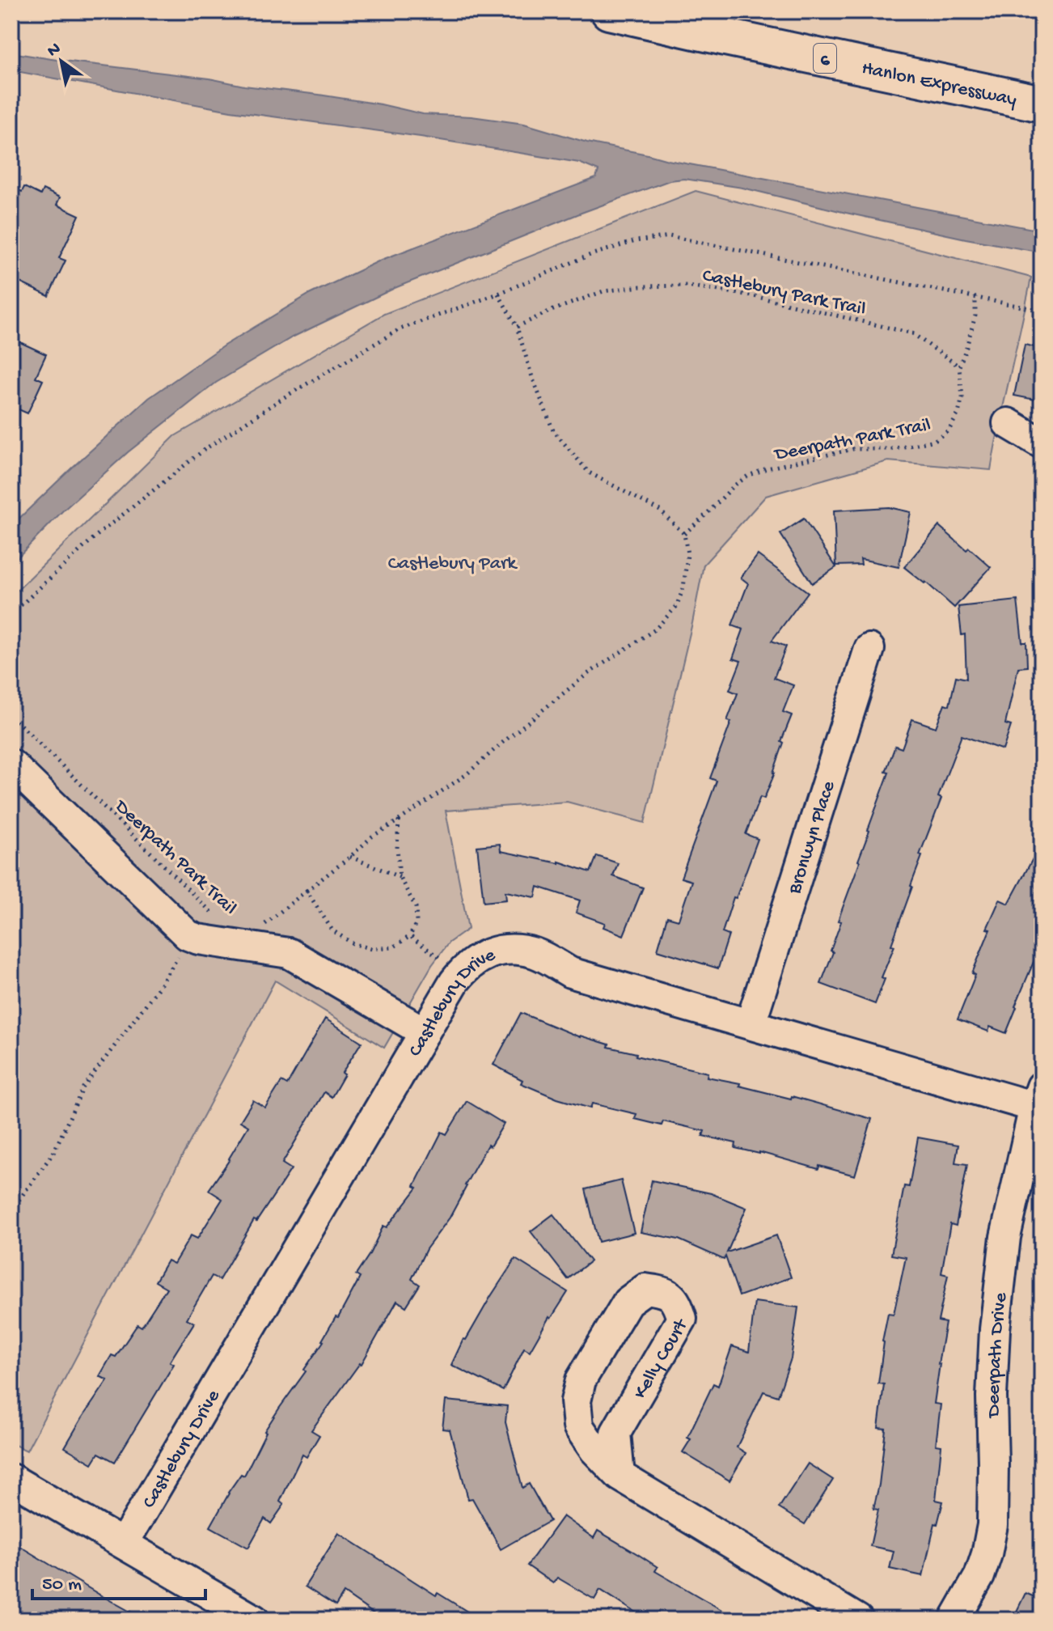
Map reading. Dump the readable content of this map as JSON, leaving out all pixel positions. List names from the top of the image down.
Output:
{
  "streets": {
    "highway": ["6", "Hanlon Expressway"],
    "street": [
      "Bronwyn Place",
      "Castlebury Drive",
      "Deerpath Drive",
      "Kelly Court"
    ],
    "path": ["Castlebury Park Trail", "Deerpath Park Trail"]
  },
  "crossings": [
    ["Castlebury Park Trail", "Deerpath Park Trail"],
    ["Bronwyn Place", "Castlebury Drive"],
    ["Castlebury Drive", "Deerpath Drive"]
  ],
  "parks": ["Castlebury Park"],
  "scale_bar": "50 m",
  "north": "top left"
}
